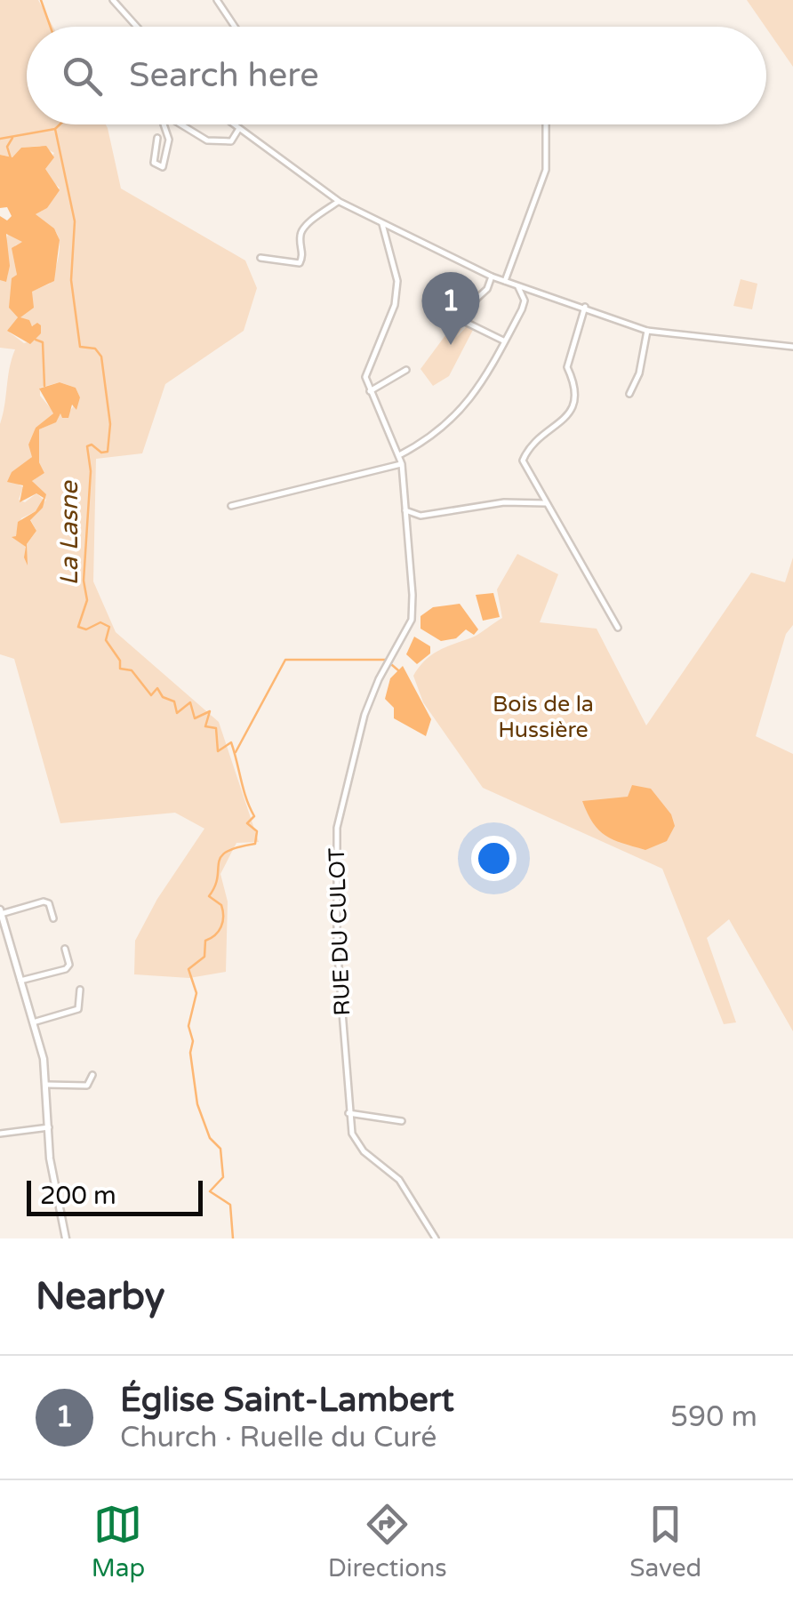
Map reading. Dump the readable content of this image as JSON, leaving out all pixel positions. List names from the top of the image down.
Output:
{
  "streets": {
    "street": ["RUE DU CULOT"]
  },
  "water": ["La Lasne"],
  "parks": ["Bois de la Hussière"],
  "scale_bar": "200 m",
  "page": {
    "search": "Search here",
    "pins": "1",
    "scale": "200 m",
    "heading": "Nearby",
    "list": [
      {
        "mark": "1",
        "name": "Église Saint-Lambert",
        "note": "Church · Ruelle du Curé",
        "value": "590 m"
      }
    ],
    "nav": ["Map", "Directions", "Saved"]
  }
}
